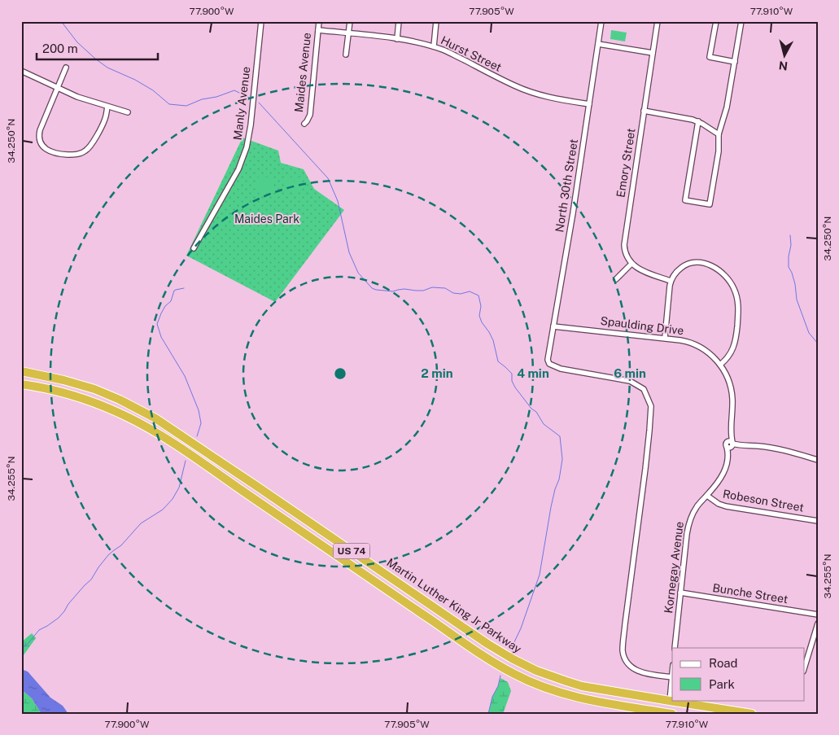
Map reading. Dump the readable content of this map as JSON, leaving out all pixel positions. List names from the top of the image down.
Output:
{
  "streets": {
    "highway": ["US 74", "Martin Luther King Jr Parkway"],
    "street": [
      "Hurst Street",
      "Maides Avenue",
      "Manly Avenue",
      "Emory Street",
      "North 30th Street",
      "Spaulding Drive",
      "Robeson Street",
      "Kornegay Avenue",
      "Bunche Street"
    ]
  },
  "crossings": [
    ["Hurst Street", "Maides Avenue"],
    ["Hurst Street", "North 30th Street"],
    ["North 30th Street", "Spaulding Drive"],
    ["Spaulding Drive", "Kornegay Avenue"],
    ["Robeson Street", "Kornegay Avenue"],
    ["Kornegay Avenue", "Bunche Street"]
  ],
  "parks": ["Maides Park"],
  "legend": ["Road", "Park"],
  "scale_bar": "200 m",
  "north": "bottom",
  "coordinates": [
    "77.900°W",
    "77.905°W",
    "77.910°W",
    "34.250°N",
    "34.255°N"
  ],
  "rings": ["2 min", "4 min", "6 min"]
}
